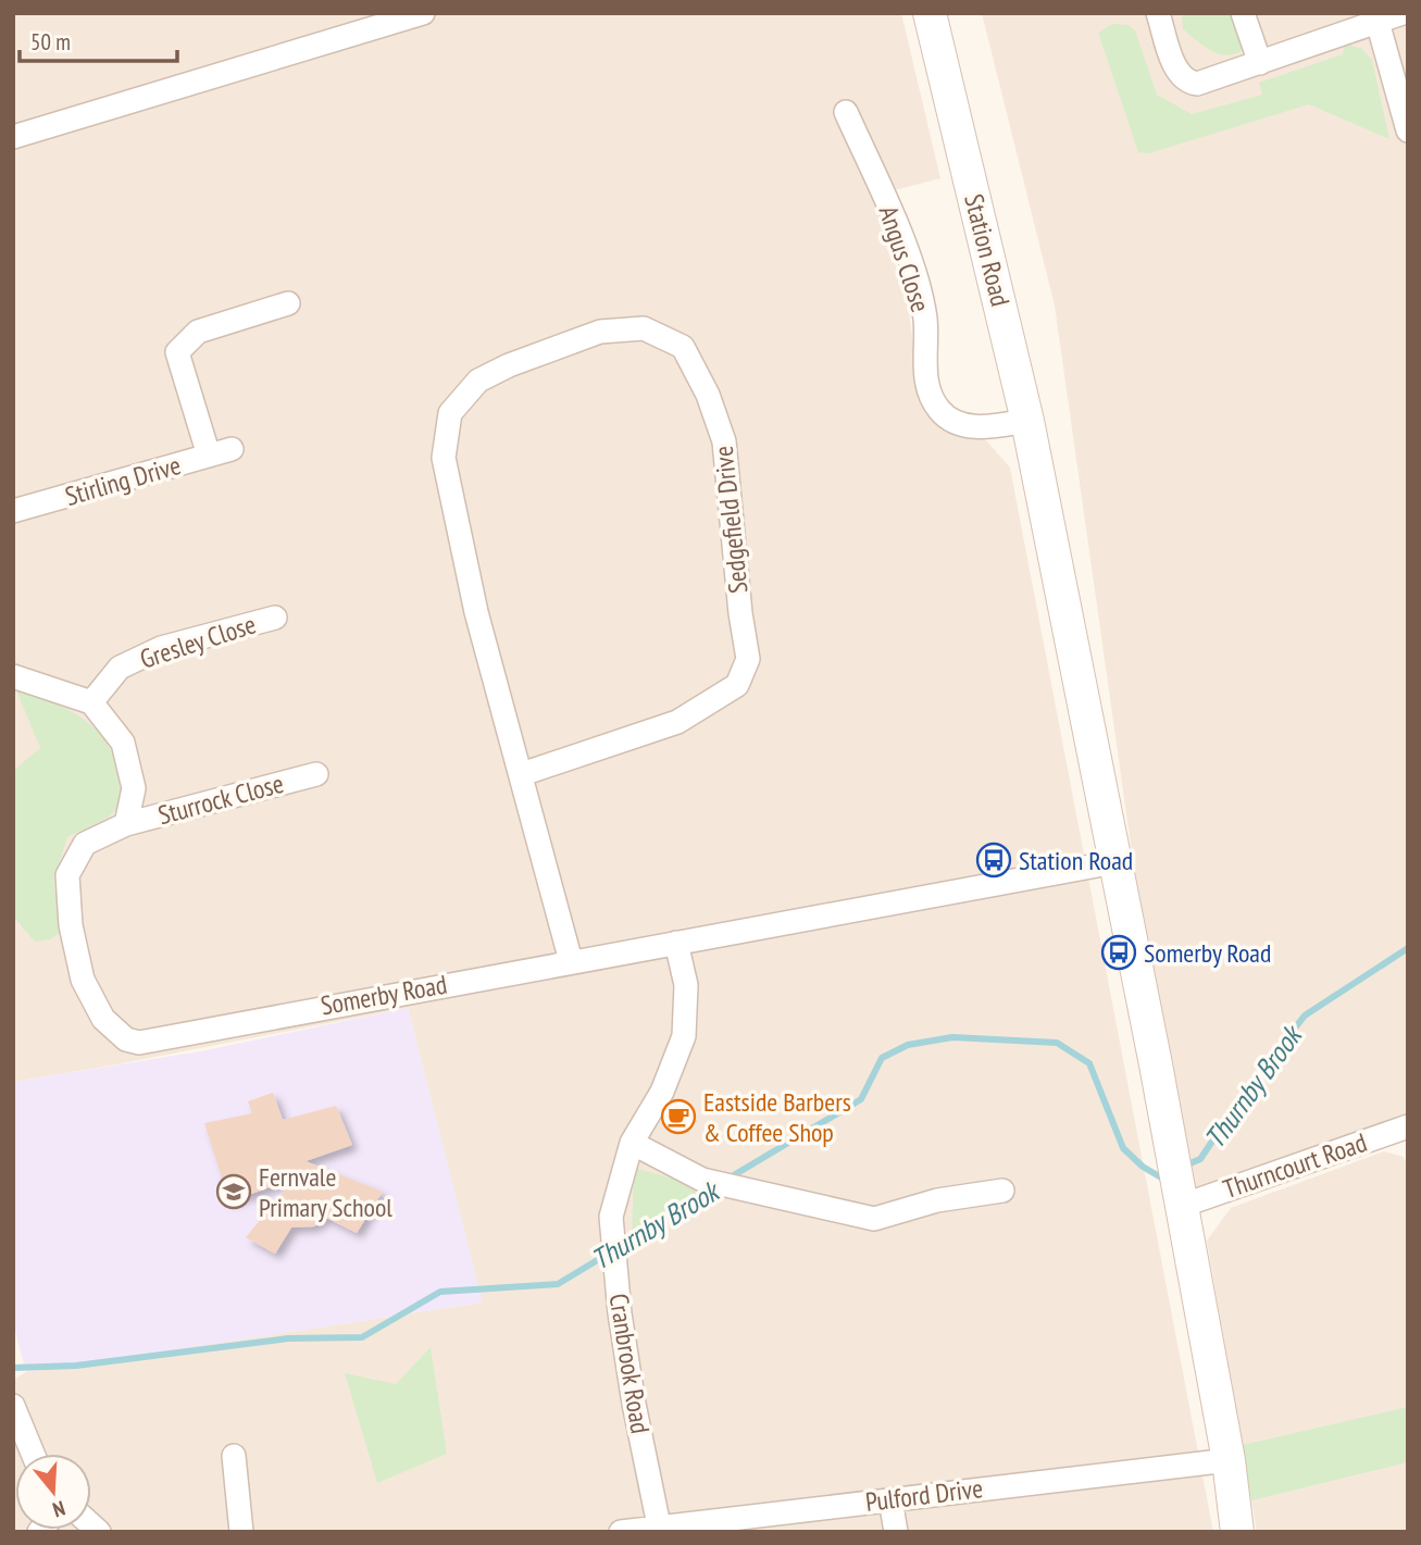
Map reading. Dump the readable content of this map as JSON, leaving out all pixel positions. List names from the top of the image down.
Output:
{
  "streets": {
    "street": [
      "Station Road",
      "Angus Close",
      "Stirling Drive",
      "Sedgefield Drive",
      "Gresley Close",
      "Sturrock Close",
      "Somerby Road",
      "Thurncourt Road",
      "Cranbrook Road",
      "Pulford Drive"
    ]
  },
  "crossings": [
    ["Station Road", "Angus Close"],
    ["Station Road", "Somerby Road"],
    ["Station Road", "Thurncourt Road"],
    ["Station Road", "Pulford Drive"],
    ["Sedgefield Drive", "Somerby Road"],
    ["Sturrock Close", "Somerby Road"],
    ["Somerby Road", "Cranbrook Road"],
    ["Cranbrook Road", "Pulford Drive"]
  ],
  "water": ["Thurnby Brook"],
  "places": {
    "bus stop": ["Station Road", "Somerby Road"],
    "cafe": ["Eastside Barbers & Coffee Shop"],
    "school or university": ["Fernvale Primary School"]
  },
  "scale_bar": "50 m",
  "north": "bottom"
}
